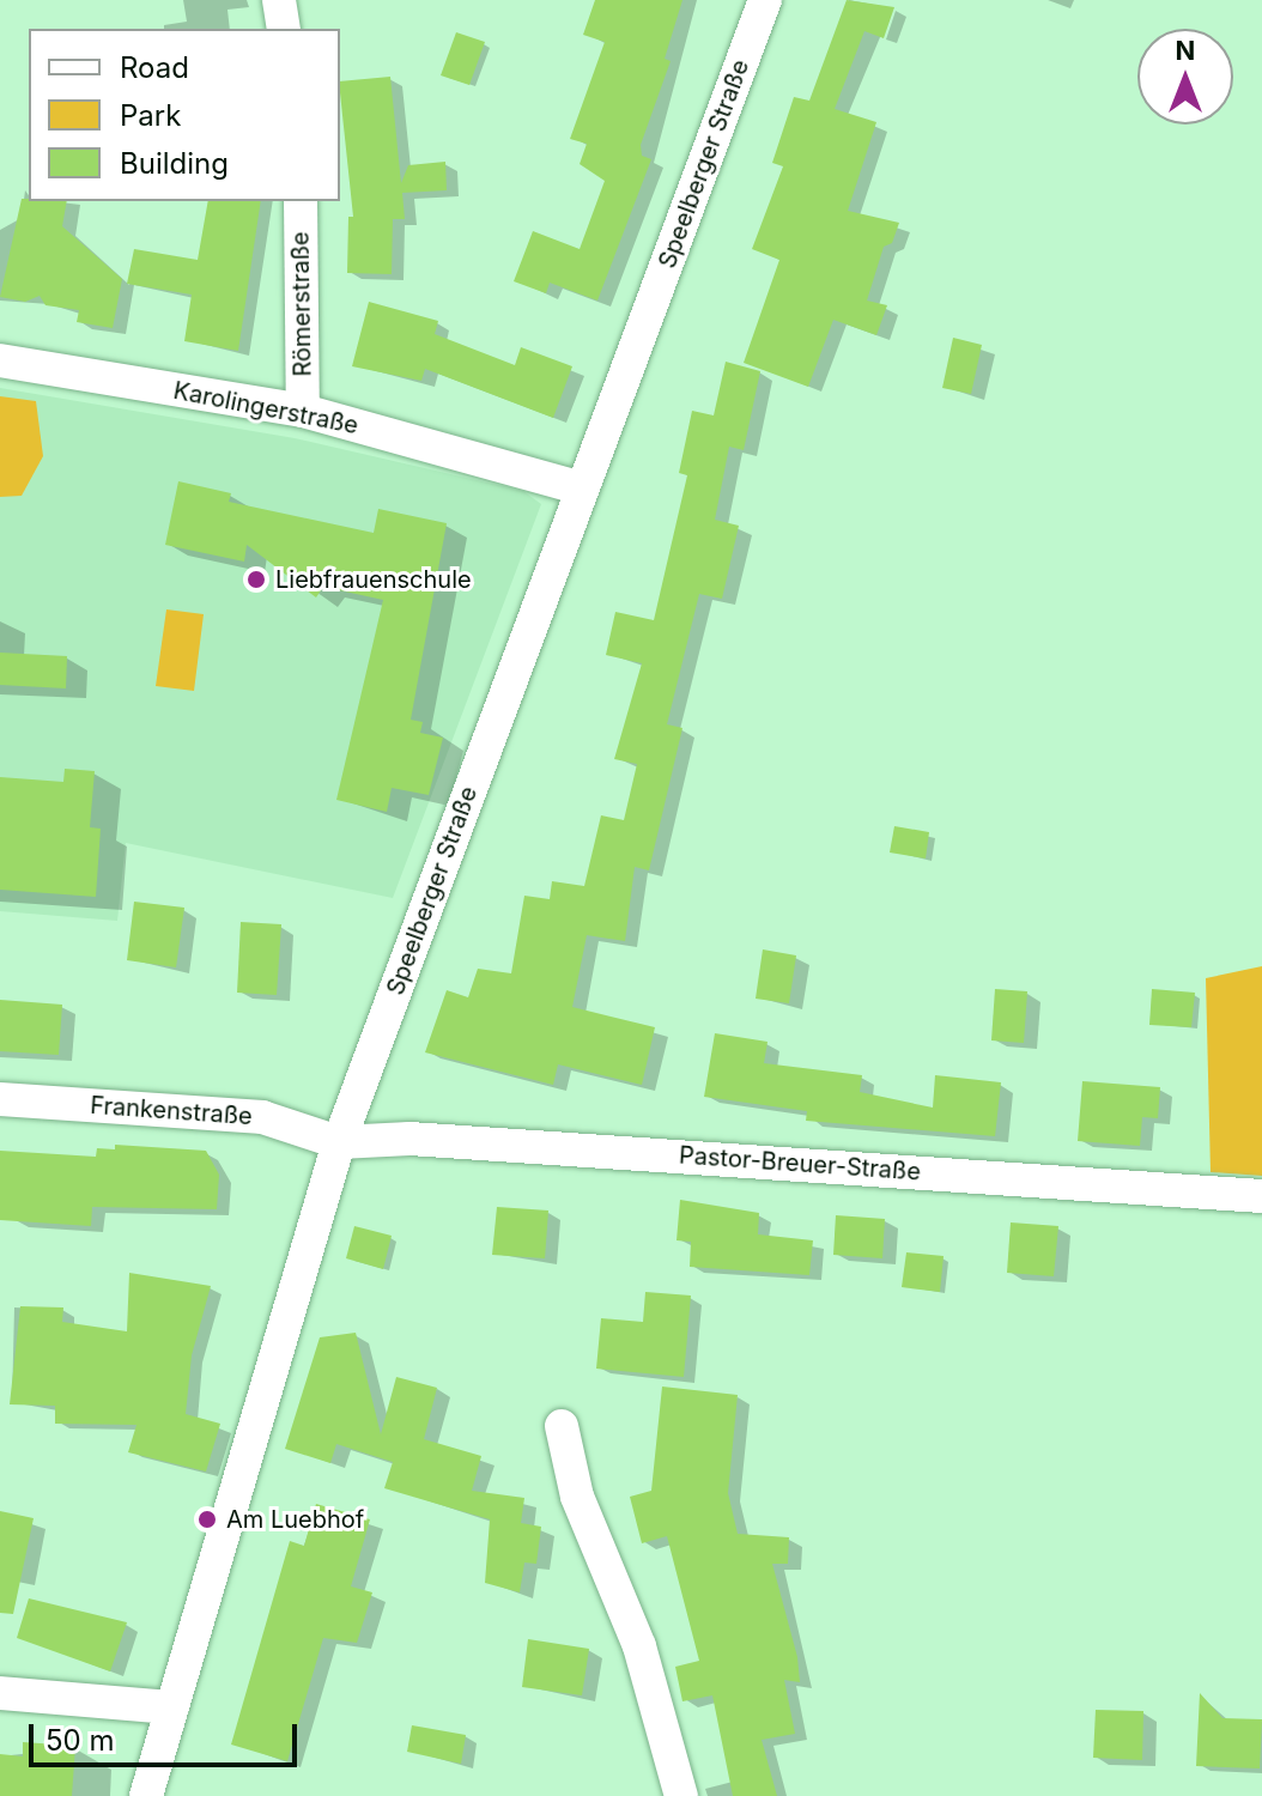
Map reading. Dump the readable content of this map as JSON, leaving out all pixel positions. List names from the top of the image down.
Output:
{
  "streets": {
    "street": [
      "Speelberger Straße",
      "Römerstraße",
      "Karolingerstraße",
      "Frankenstraße",
      "Pastor-Breuer-Straße"
    ]
  },
  "crossings": [
    ["Speelberger Straße", "Karolingerstraße"],
    ["Speelberger Straße", "Frankenstraße"],
    ["Speelberger Straße", "Pastor-Breuer-Straße"],
    ["Römerstraße", "Karolingerstraße"],
    ["Frankenstraße", "Pastor-Breuer-Straße"]
  ],
  "places": ["Liebfrauenschule", "Am Luebhof"],
  "legend": ["Road", "Park", "Building"],
  "scale_bar": "50 m",
  "north": "top"
}
